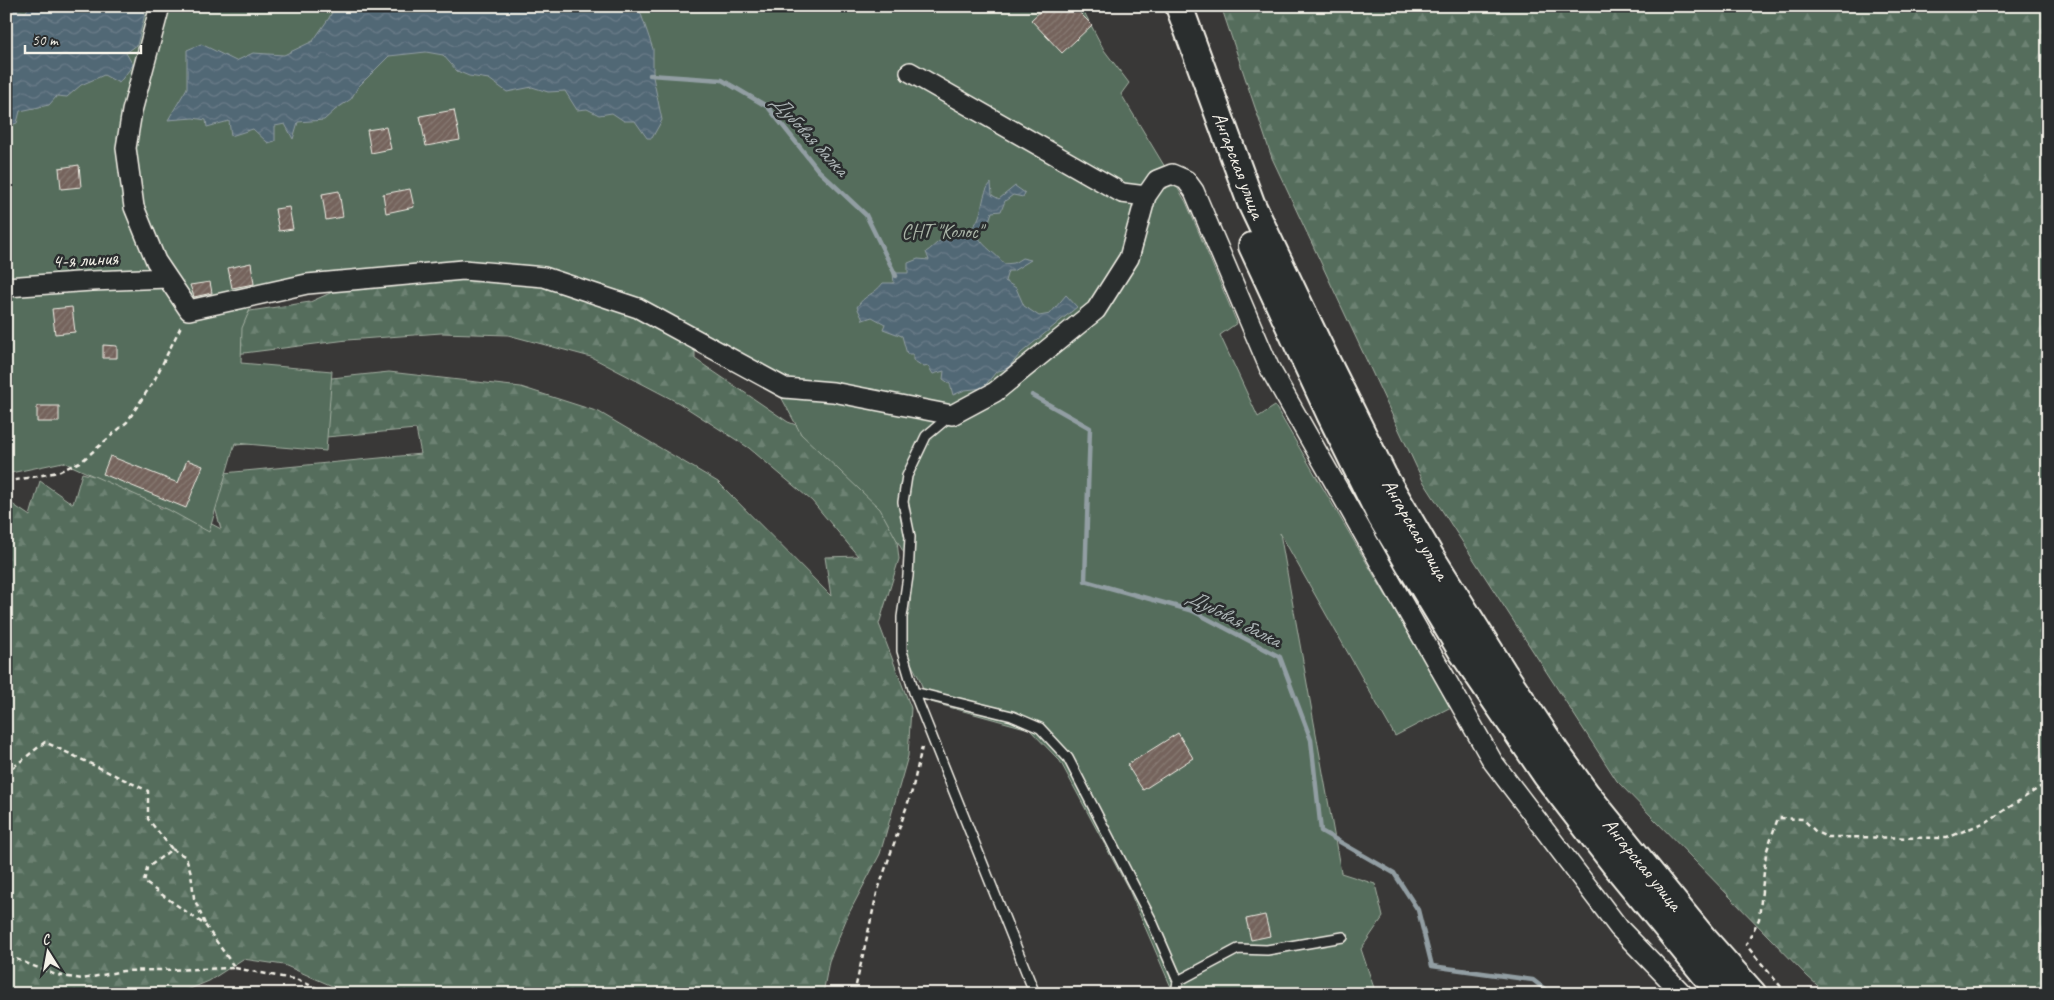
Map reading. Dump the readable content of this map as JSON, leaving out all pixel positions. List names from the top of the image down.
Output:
{
  "streets": {
    "main road": ["Ангарская улица"],
    "street": ["4-я линия"]
  },
  "water": ["Дубовая балка"],
  "parks": ["СНТ \"Колос\""],
  "scale_bar": "50 m",
  "north": "top"
}
